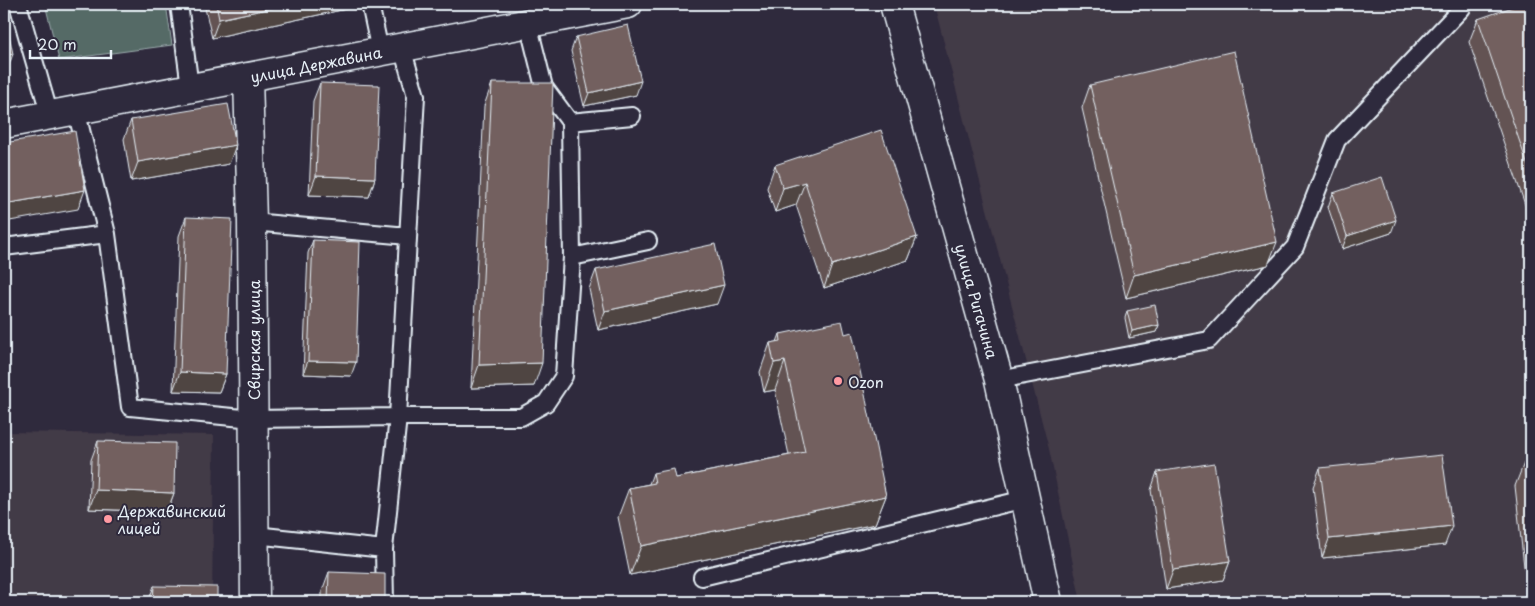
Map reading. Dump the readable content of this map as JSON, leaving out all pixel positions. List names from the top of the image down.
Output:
{
  "streets": {
    "street": ["улица Державина", "улица Ригачина", "Свирская улица"]
  },
  "crossings": [
    ["улица Державина", "Свирская улица"]
  ],
  "places": ["Ozon", "Державинский лицей"],
  "scale_bar": "20 m"
}
